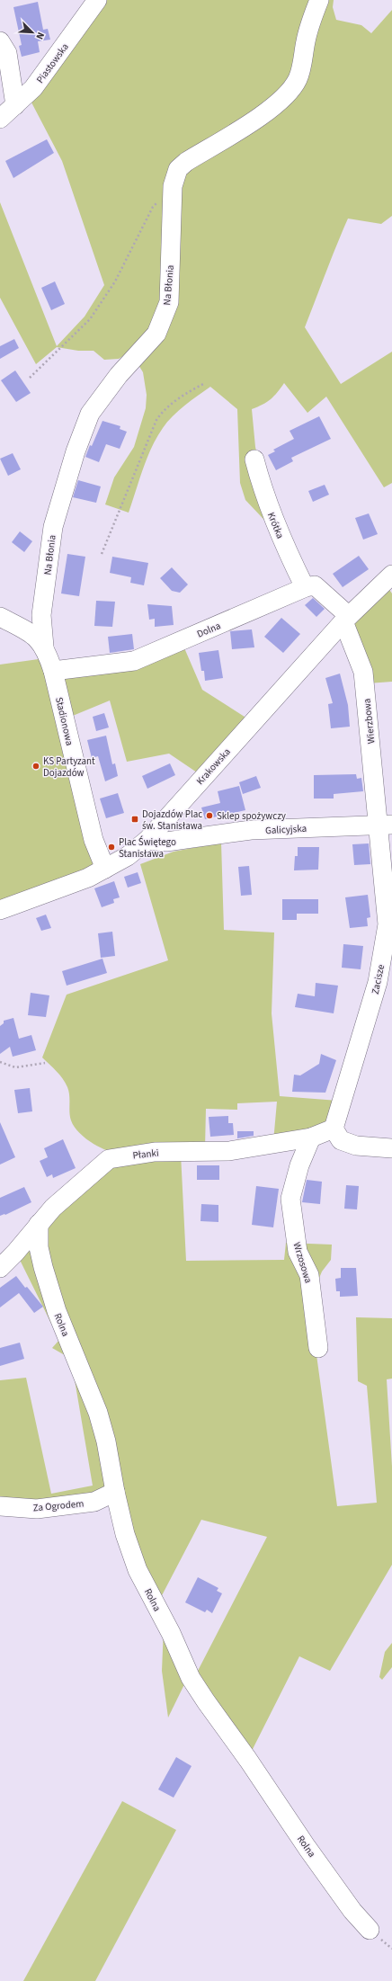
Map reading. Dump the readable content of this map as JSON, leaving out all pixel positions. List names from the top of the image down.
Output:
{
  "streets": {
    "street": [
      "Piastowska",
      "Na Błonia",
      "Krótka",
      "Dolna",
      "Stadionowa",
      "Wierzbowa",
      "Krakowska",
      "Galicyjska",
      "Zacisze",
      "Płanki",
      "Wrzosowa",
      "Rolna",
      "Za Ogrodem"
    ]
  },
  "crossings": [
    ["Na Błonia", "Stadionowa"],
    ["Krótka", "Dolna"],
    ["Dolna", "Stadionowa"],
    ["Stadionowa", "Krakowska"],
    ["Wierzbowa", "Krakowska"],
    ["Wierzbowa", "Galicyjska"],
    ["Wierzbowa", "Zacisze"],
    ["Krakowska", "Galicyjska"],
    ["Galicyjska", "Zacisze"],
    ["Zacisze", "Płanki"],
    ["Płanki", "Wrzosowa"],
    ["Płanki", "Rolna"],
    ["Rolna", "Za Ogrodem"]
  ],
  "places": {
    "other": ["KS Partyzant Dojazdów", "Sklep spożywczy", "Plac Świętego Stanisława"],
    "transit": ["Dojazdów Plac św. Stanisława"]
  },
  "north": "bottom right"
}
